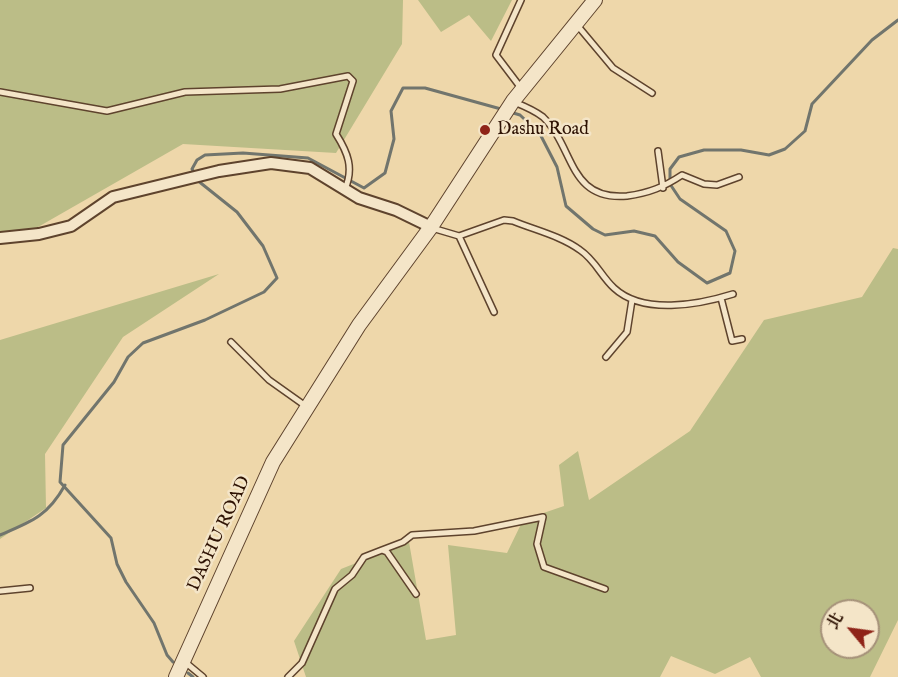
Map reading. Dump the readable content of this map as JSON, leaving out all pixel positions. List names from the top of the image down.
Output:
{
  "streets": {
    "street": ["DASHU ROAD"]
  },
  "places": ["Dashu Road"],
  "north": "top left"
}
